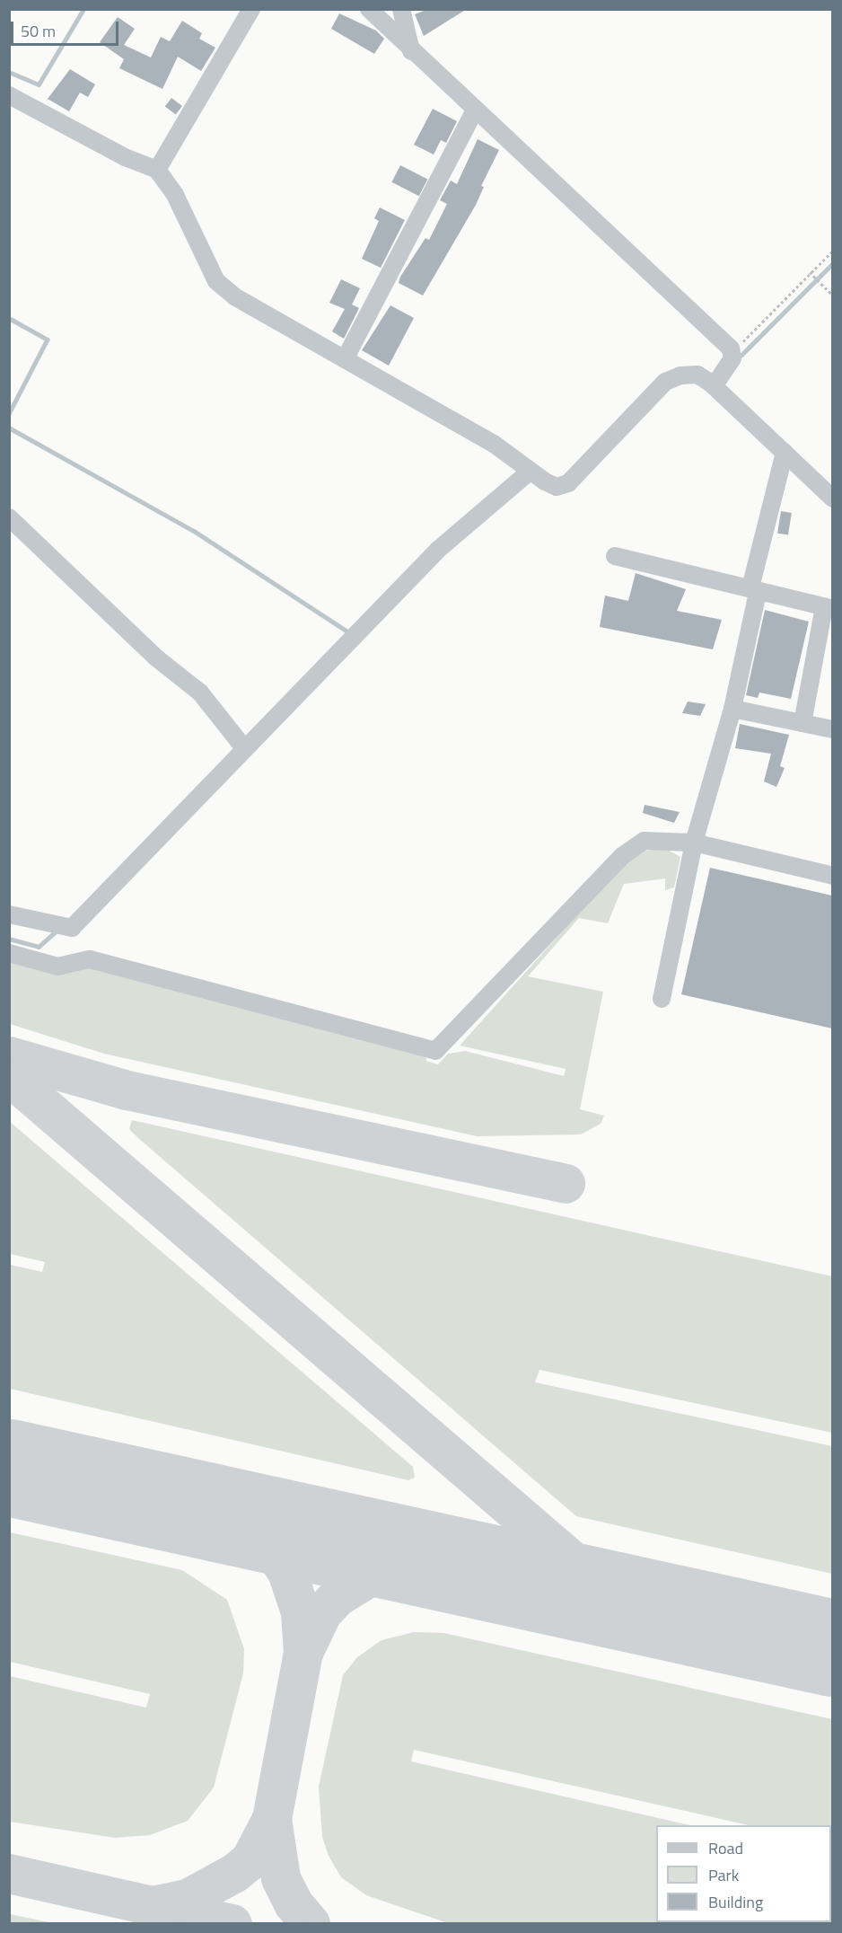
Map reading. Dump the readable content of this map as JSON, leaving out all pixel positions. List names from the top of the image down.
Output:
{
  "legend": ["Road", "Park", "Building"],
  "scale_bar": "50 m"
}
